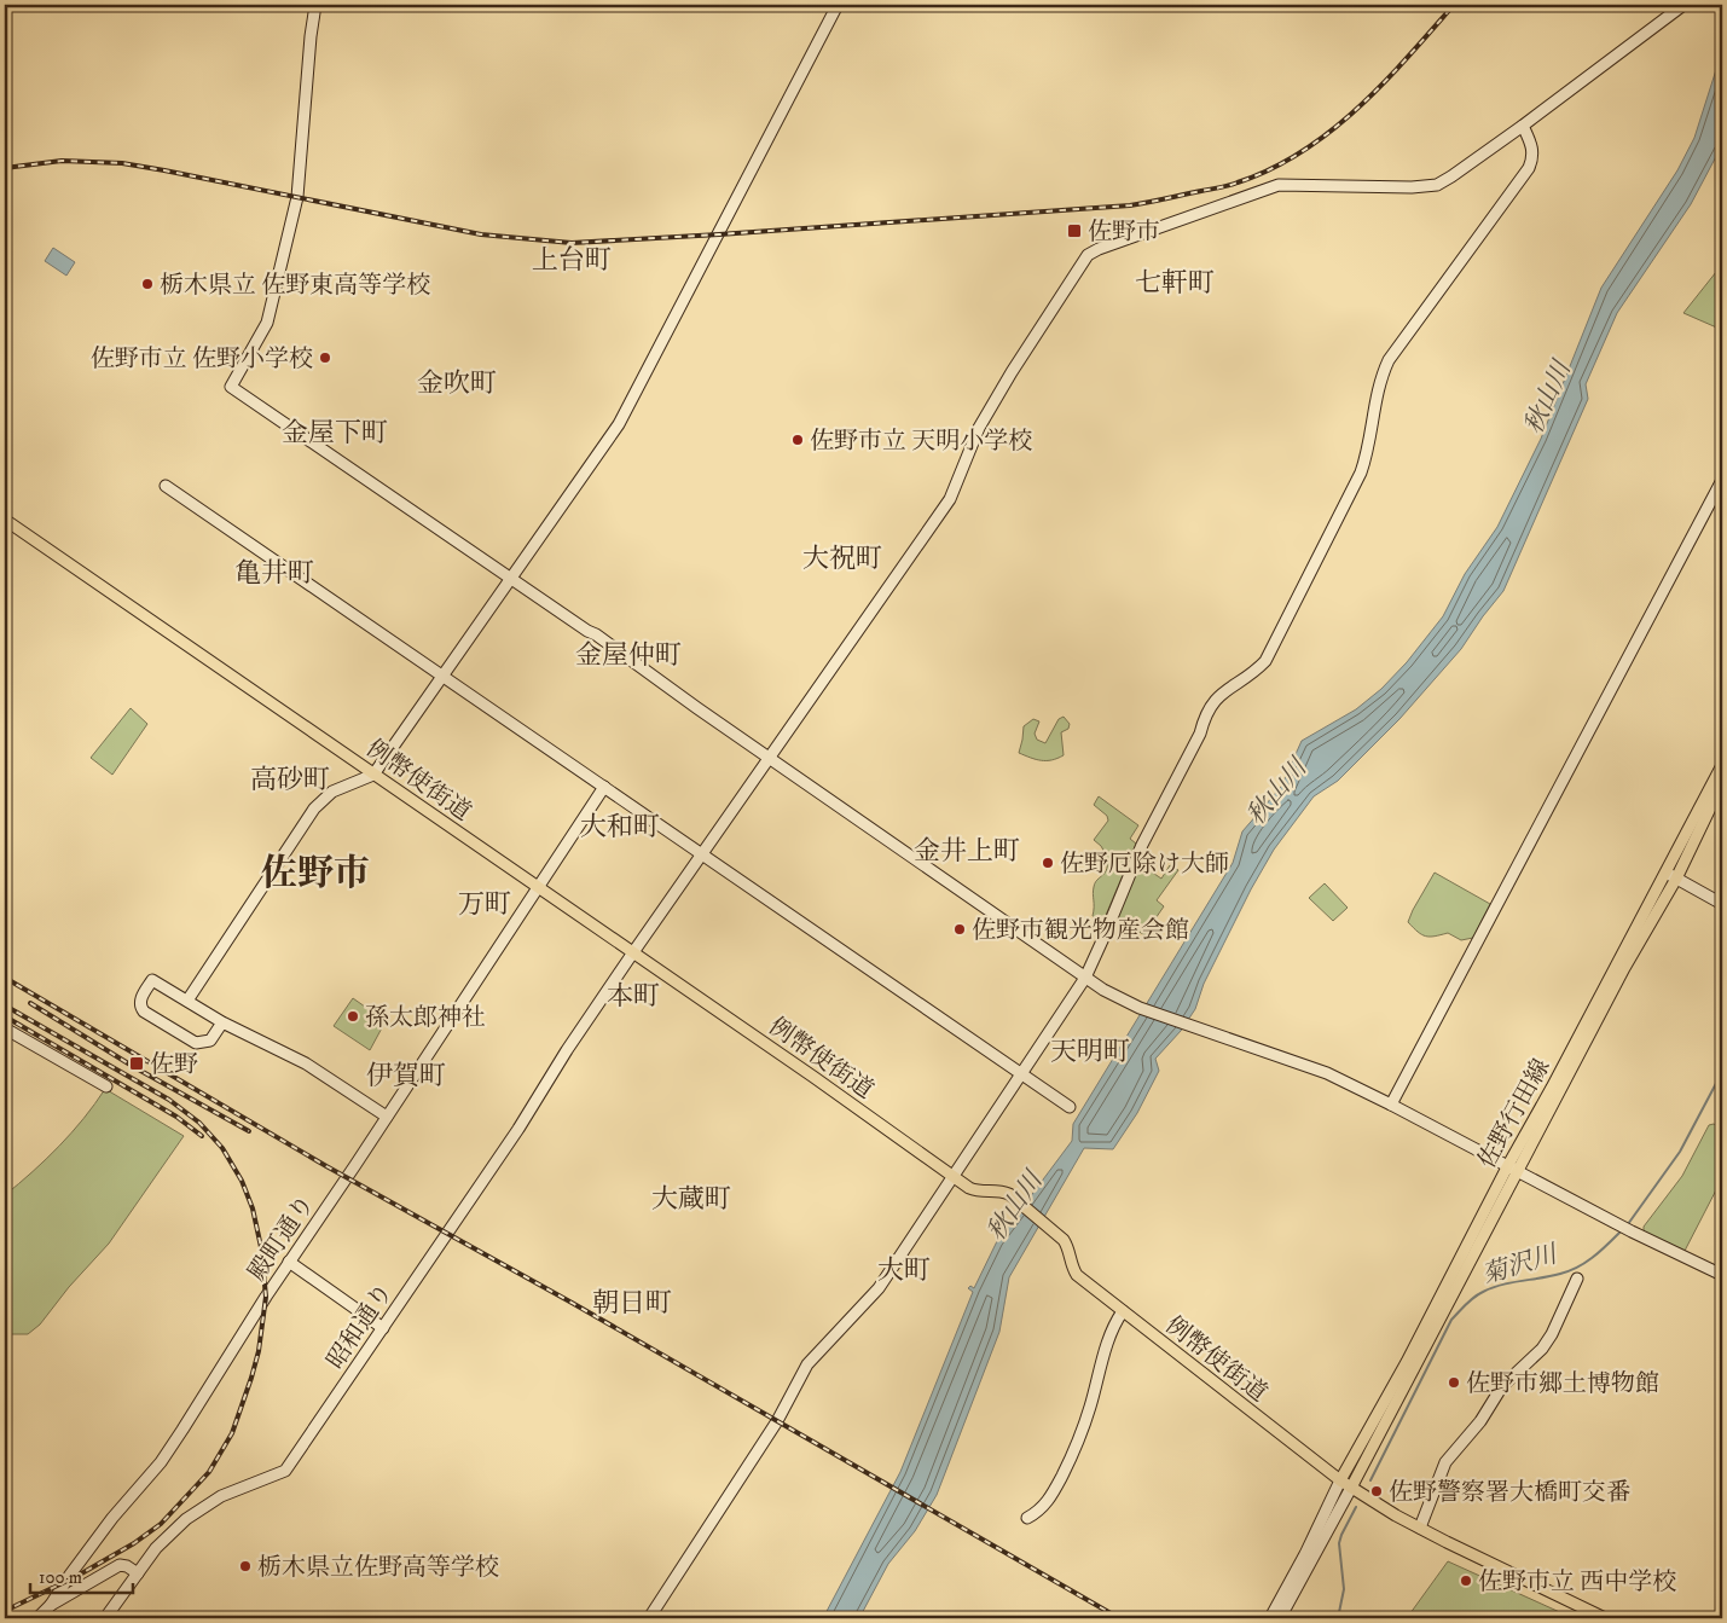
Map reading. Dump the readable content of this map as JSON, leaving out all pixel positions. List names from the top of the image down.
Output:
{
  "streets": {
    "main road": ["例幣使街道", "佐野行田線"],
    "street": ["殿町通り", "昭和通り"]
  },
  "crossings": [
    ["例幣使街道", "佐野行田線"],
    ["例幣使街道", "殿町通り"],
    ["例幣使街道", "昭和通り"]
  ],
  "districts": [
    "上台町",
    "七軒町",
    "金吹町",
    "金屋下町",
    "大祝町",
    "亀井町",
    "金屋仲町",
    "高砂町",
    "大和町",
    "金井上町",
    "佐野市",
    "万町",
    "本町",
    "天明町",
    "伊賀町",
    "大蔵町",
    "大町",
    "朝日町"
  ],
  "water": ["秋山川", "菊沢川"],
  "places": {
    "transit": ["佐野市", "佐野"],
    "other": [
      "栃木県立 佐野東高等学校",
      "佐野市立 佐野小学校",
      "佐野市立 天明小学校",
      "佐野厄除け大師",
      "佐野市観光物産会館",
      "孫太郎神社",
      "佐野市郷土博物館",
      "佐野警察署大橋町交番",
      "栃木県立佐野高等学校",
      "佐野市立 西中学校"
    ]
  },
  "scale_bar": "100 m"
}
